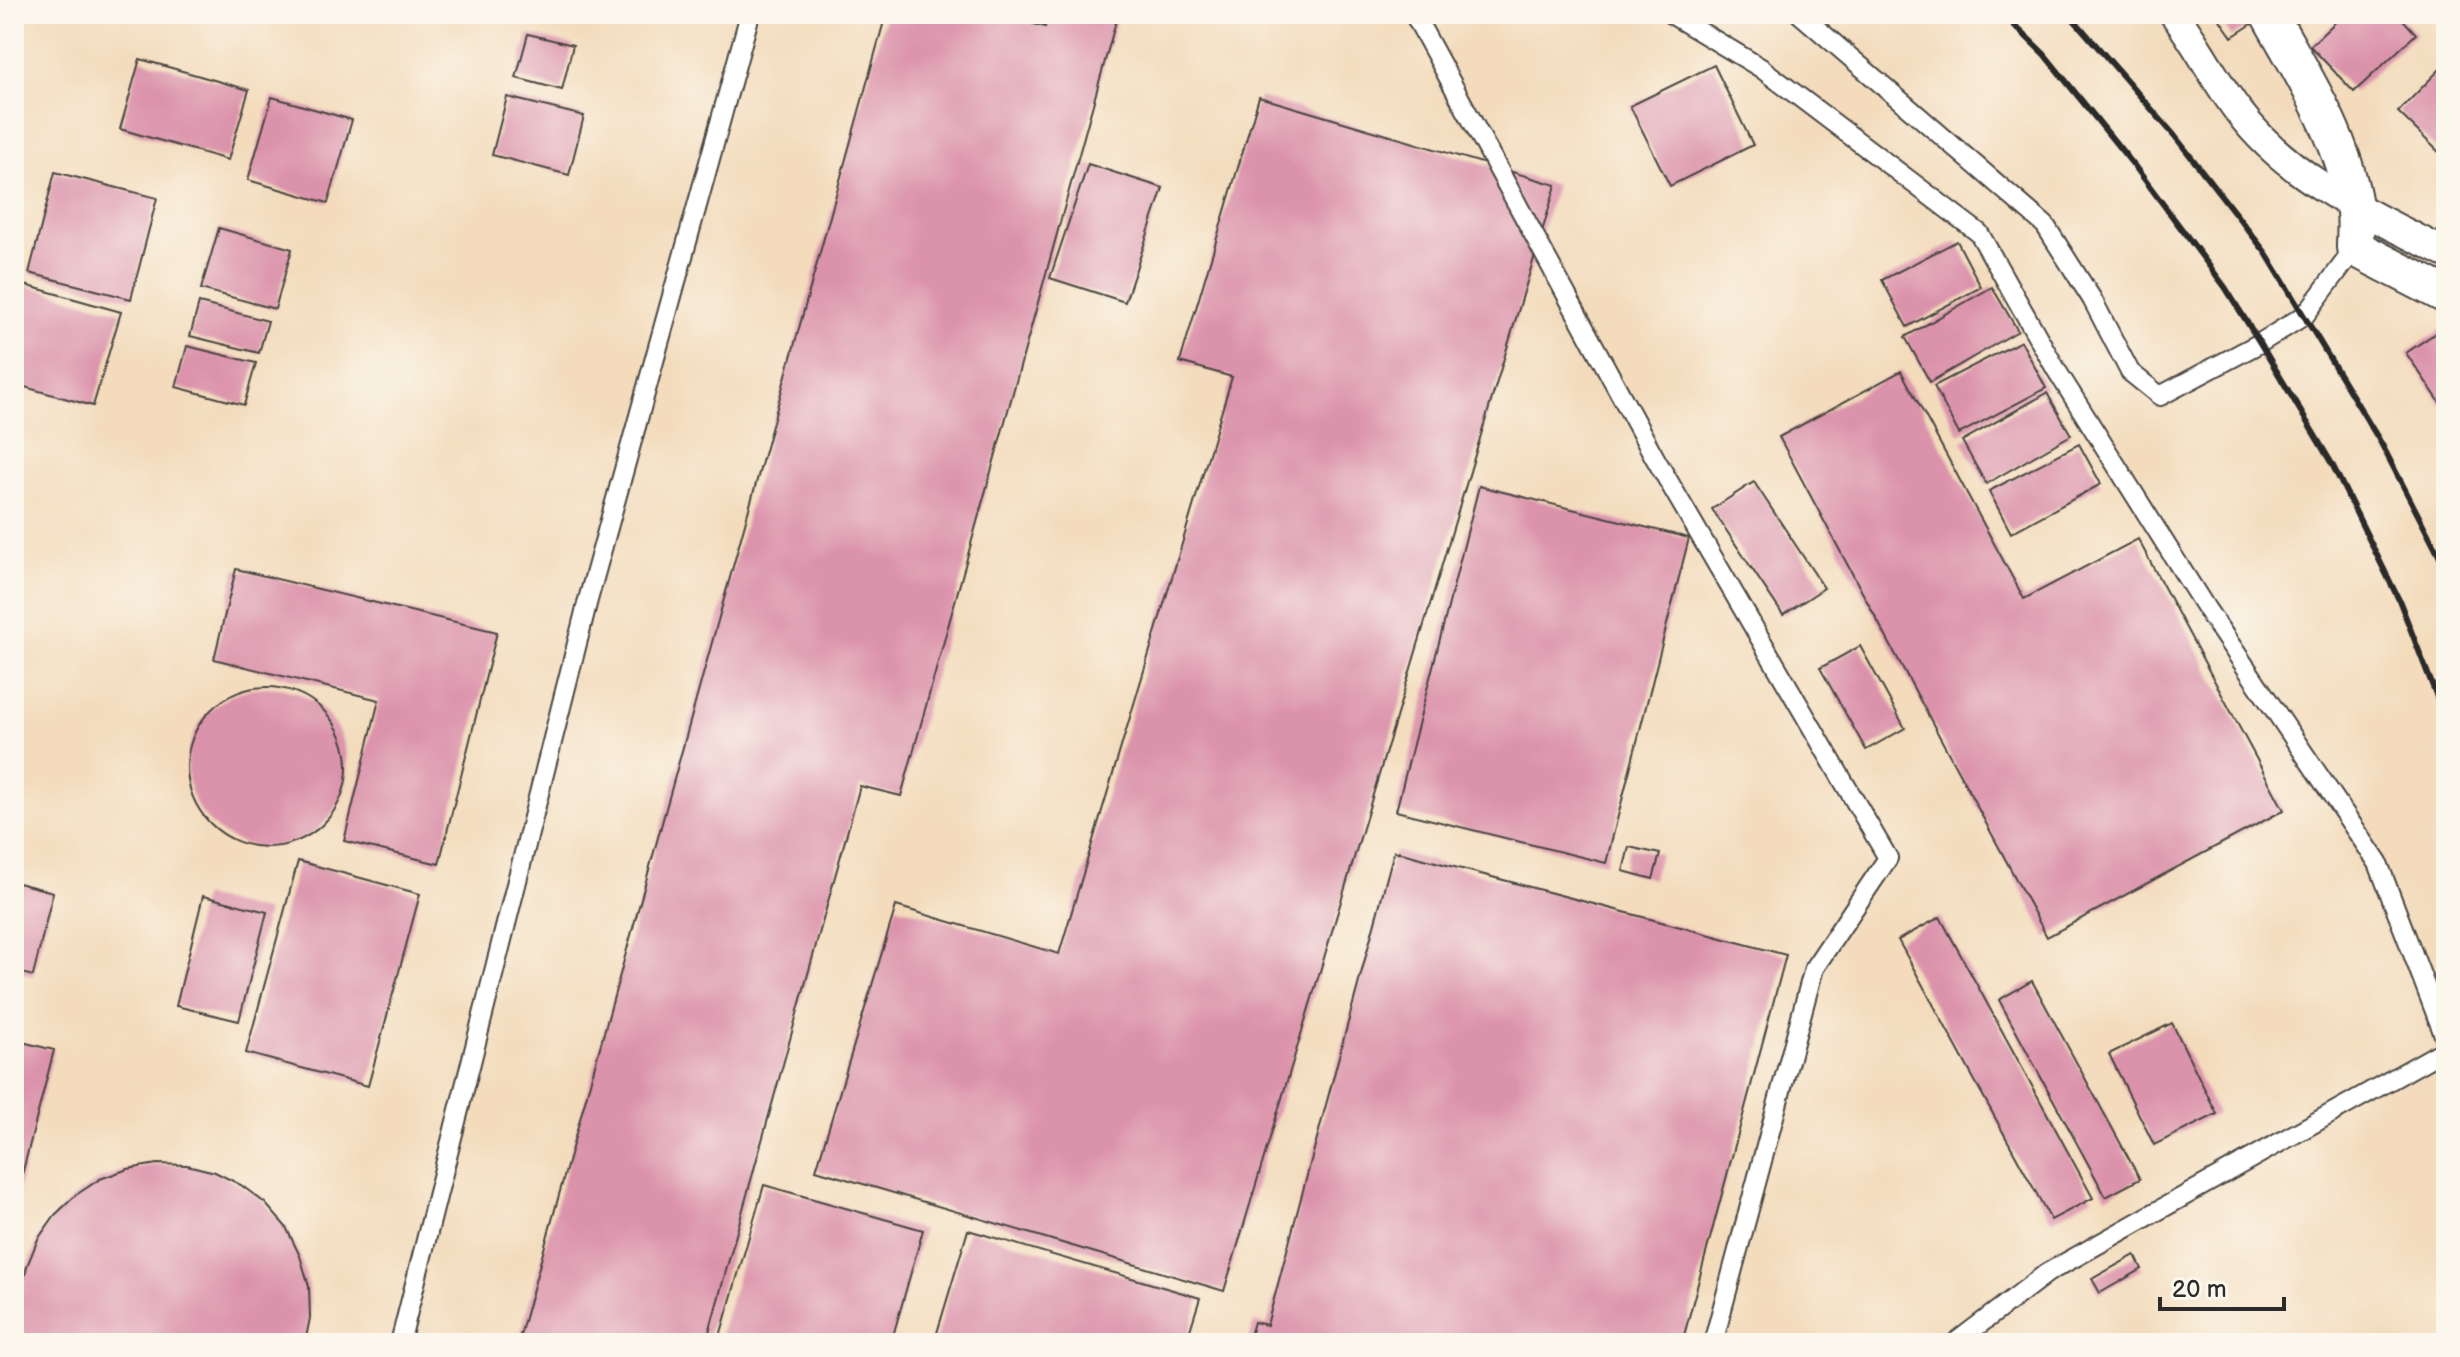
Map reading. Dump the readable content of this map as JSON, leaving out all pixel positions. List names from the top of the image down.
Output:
{
  "scale_bar": "20 m"
}
